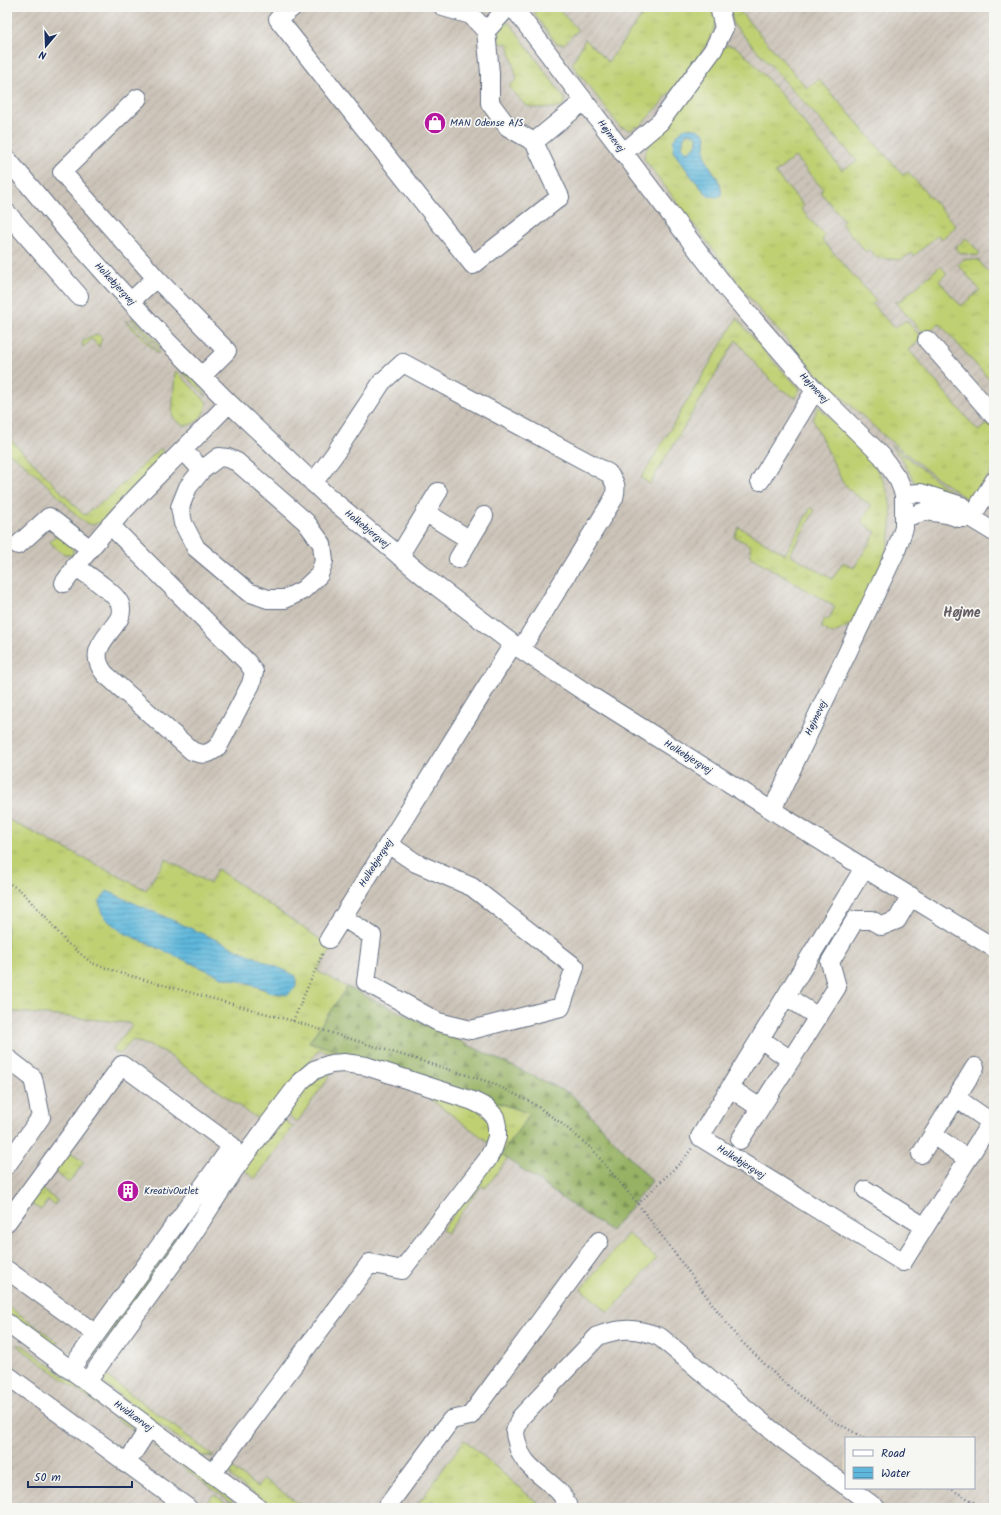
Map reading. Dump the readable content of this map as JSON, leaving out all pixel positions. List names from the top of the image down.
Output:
{
  "streets": {
    "street": ["Højmevej", "Holkebjergvej", "Hvidkærvej"]
  },
  "crossings": [
    ["Højmevej", "Holkebjergvej"]
  ],
  "districts": ["Højme"],
  "places": {
    "shop": ["MAN Odense A/S"],
    "building": ["KreativOutlet"]
  },
  "legend": ["Road", "Water"],
  "scale_bar": "50 m",
  "north": "bottom"
}
